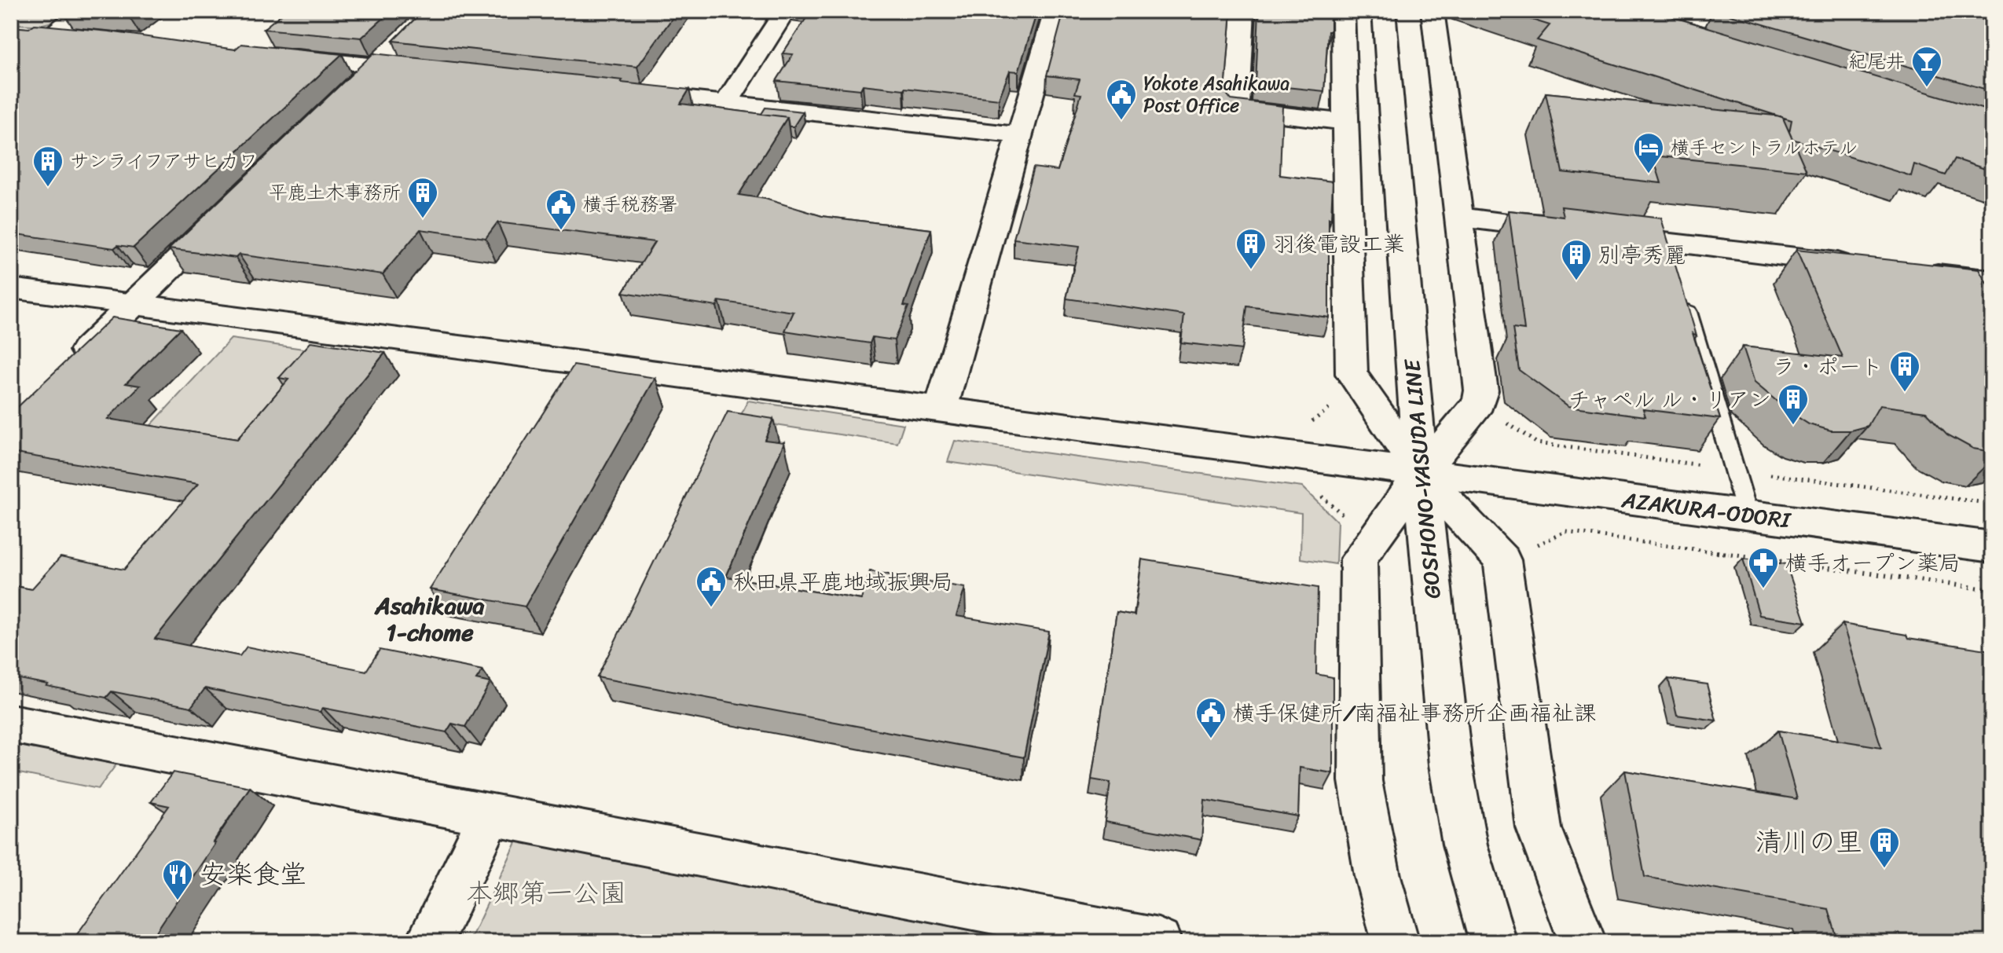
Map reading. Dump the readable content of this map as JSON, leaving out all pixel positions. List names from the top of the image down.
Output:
{
  "streets": {
    "street": ["GOSHONO-YASUDA LINE", "AZAKURA-ODORI"]
  },
  "crossings": [
    ["GOSHONO-YASUDA LINE", "AZAKURA-ODORI"]
  ],
  "districts": ["Asahikawa 1-chome"],
  "parks": ["本郷第一公園"],
  "places": {
    "bar": ["紀尾井"],
    "public building": [
      "Yokote Asahikawa Post Office",
      "横手税務署",
      "秋田県平鹿地域振興局",
      "横手保健所/南福祉事務所企画福祉課"
    ],
    "hotel": ["横手セントラルホテル"],
    "building": [
      "サンライフアサヒカワ",
      "平鹿土木事務所",
      "羽後電設工業",
      "別亭秀麗",
      "ラ・ポート",
      "チャペル ル・リアン",
      "清川の里"
    ],
    "pharmacy": ["横手オープン薬局"],
    "restaurant": ["安楽食堂"]
  }
}
